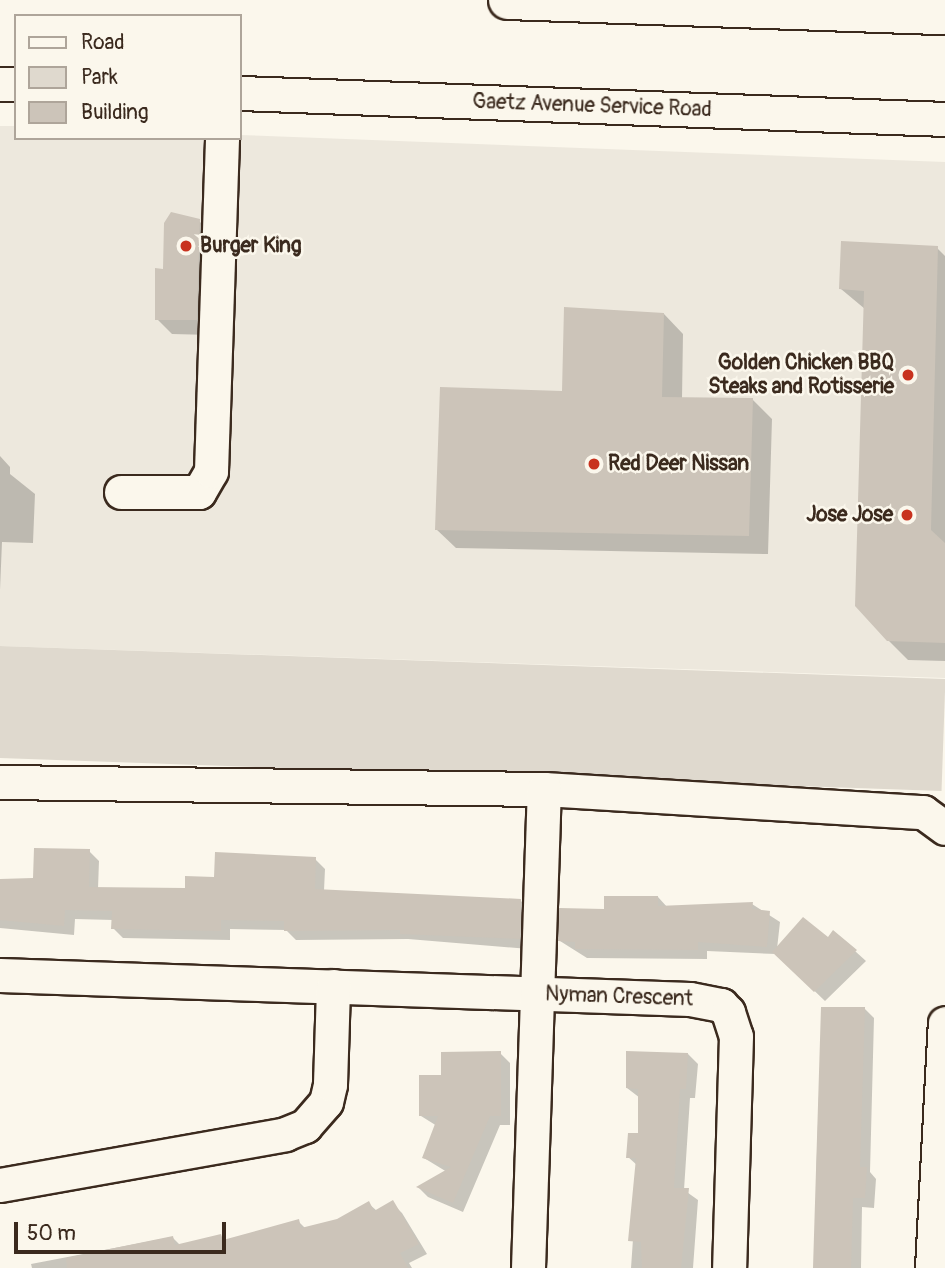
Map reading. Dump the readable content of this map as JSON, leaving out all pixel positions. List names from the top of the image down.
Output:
{
  "streets": {
    "street": ["Gaetz Avenue Service Road", "Nyman Crescent"]
  },
  "places": [
    "Burger King",
    "Golden Chicken BBQ Steaks and Rotisserie",
    "Red Deer Nissan",
    "Jose Jose"
  ],
  "legend": ["Road", "Park", "Building"],
  "scale_bar": "50 m"
}
